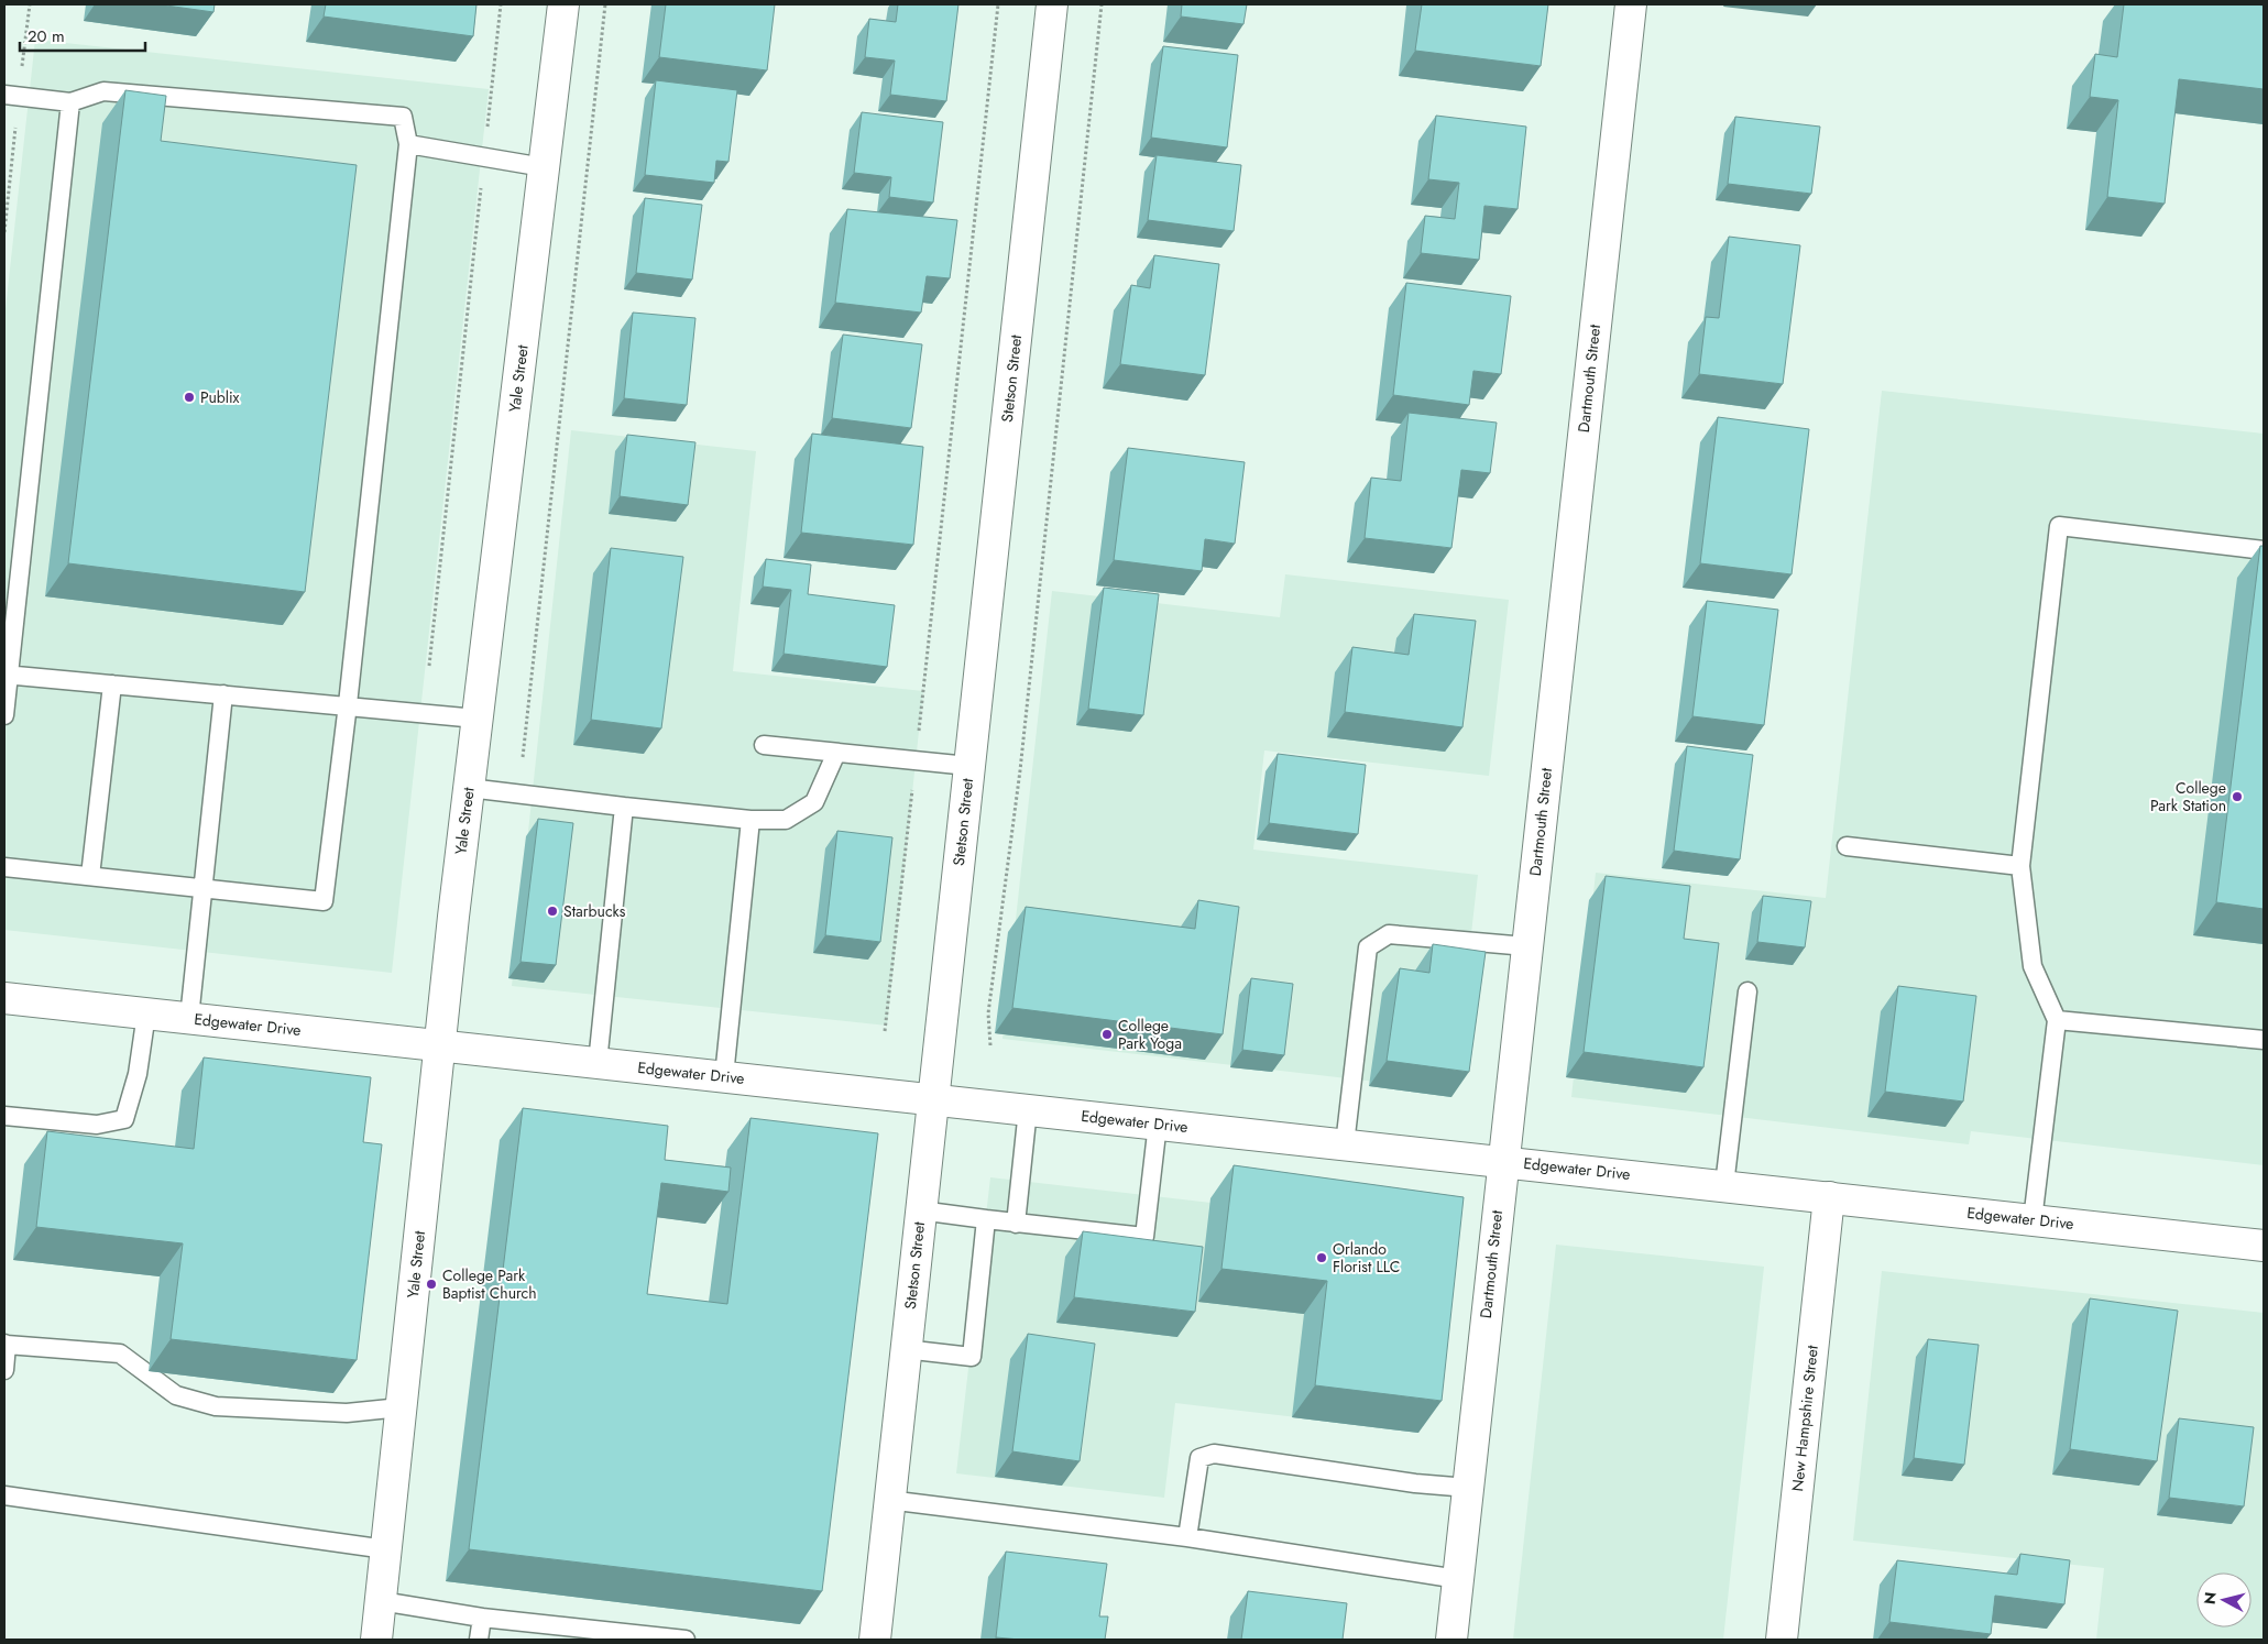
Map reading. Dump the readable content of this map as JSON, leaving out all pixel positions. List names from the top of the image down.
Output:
{
  "streets": {
    "street": [
      "Yale Street",
      "Stetson Street",
      "Dartmouth Street",
      "Edgewater Drive",
      "New Hampshire Street"
    ]
  },
  "crossings": [
    ["Yale Street", "Edgewater Drive"],
    ["Stetson Street", "Edgewater Drive"],
    ["Dartmouth Street", "Edgewater Drive"],
    ["Edgewater Drive", "New Hampshire Street"]
  ],
  "places": [
    "Publix",
    "College Park Station",
    "Starbucks",
    "College Park Yoga",
    "Orlando Florist LLC",
    "College Park Baptist Church"
  ],
  "scale_bar": "20 m",
  "north": "left"
}
